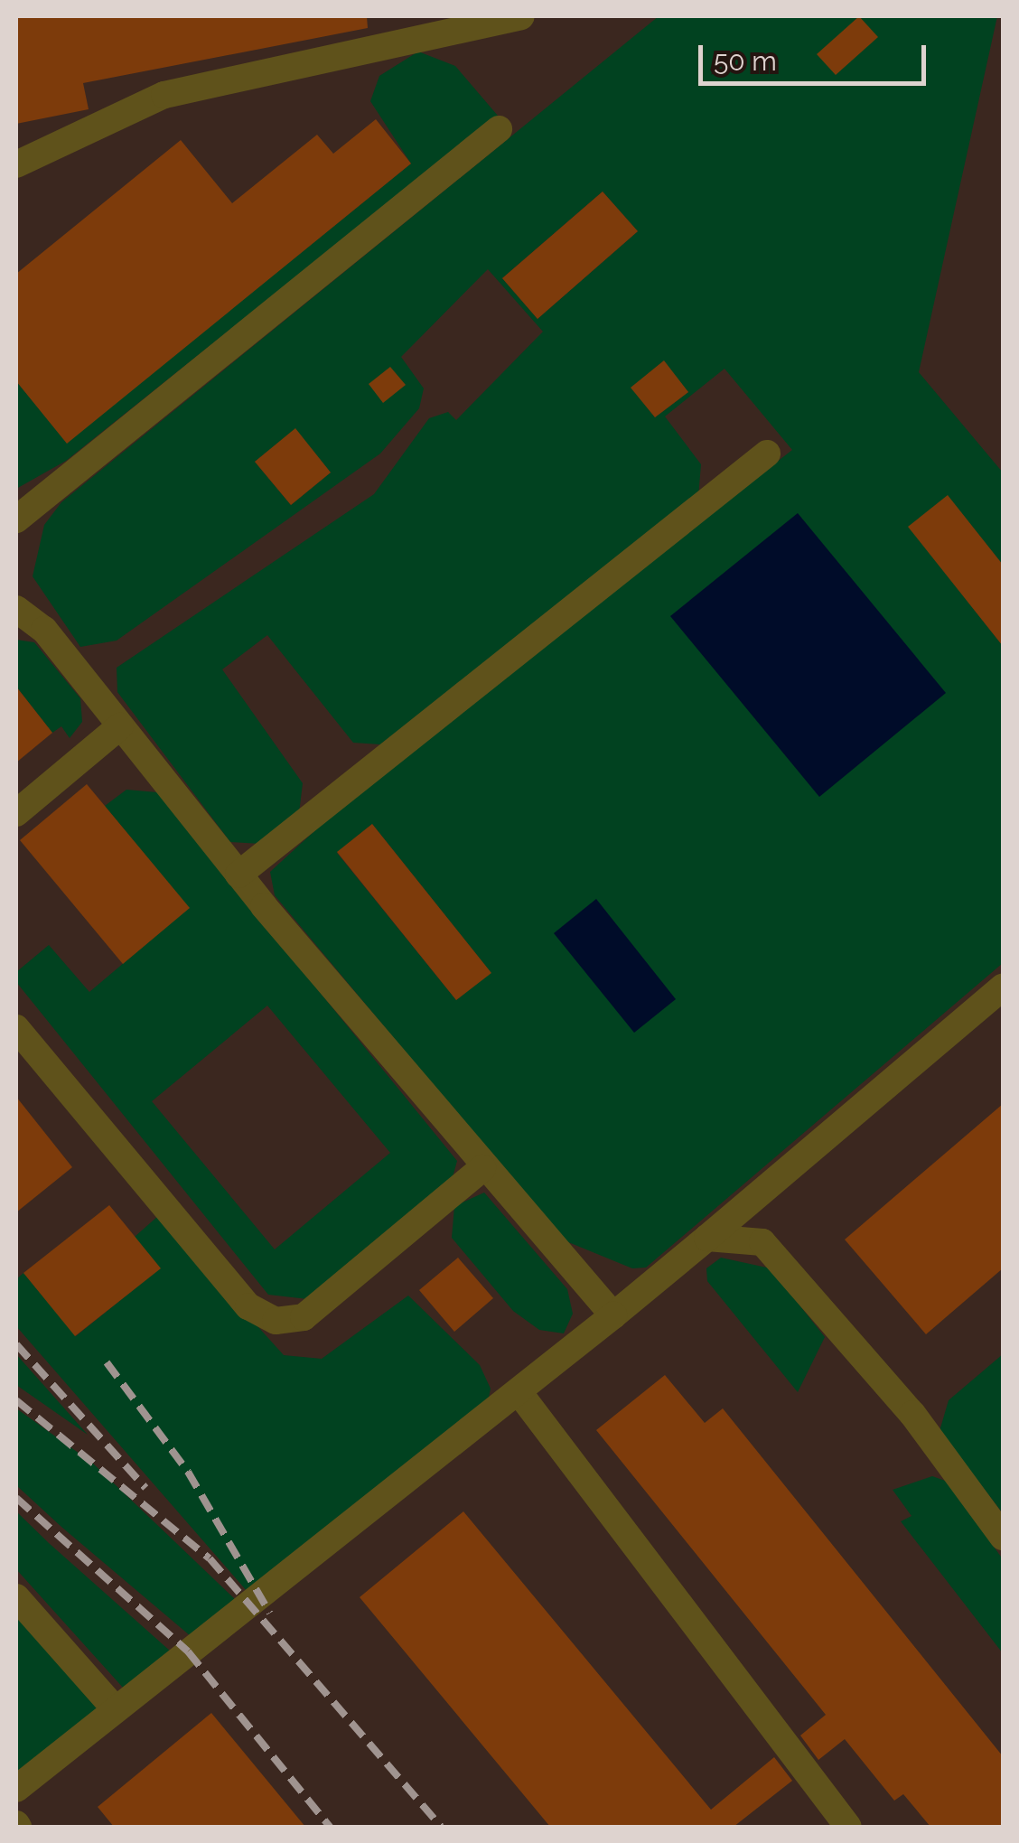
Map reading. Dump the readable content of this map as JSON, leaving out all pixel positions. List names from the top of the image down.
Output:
{
  "scale_bar": "50 m"
}
